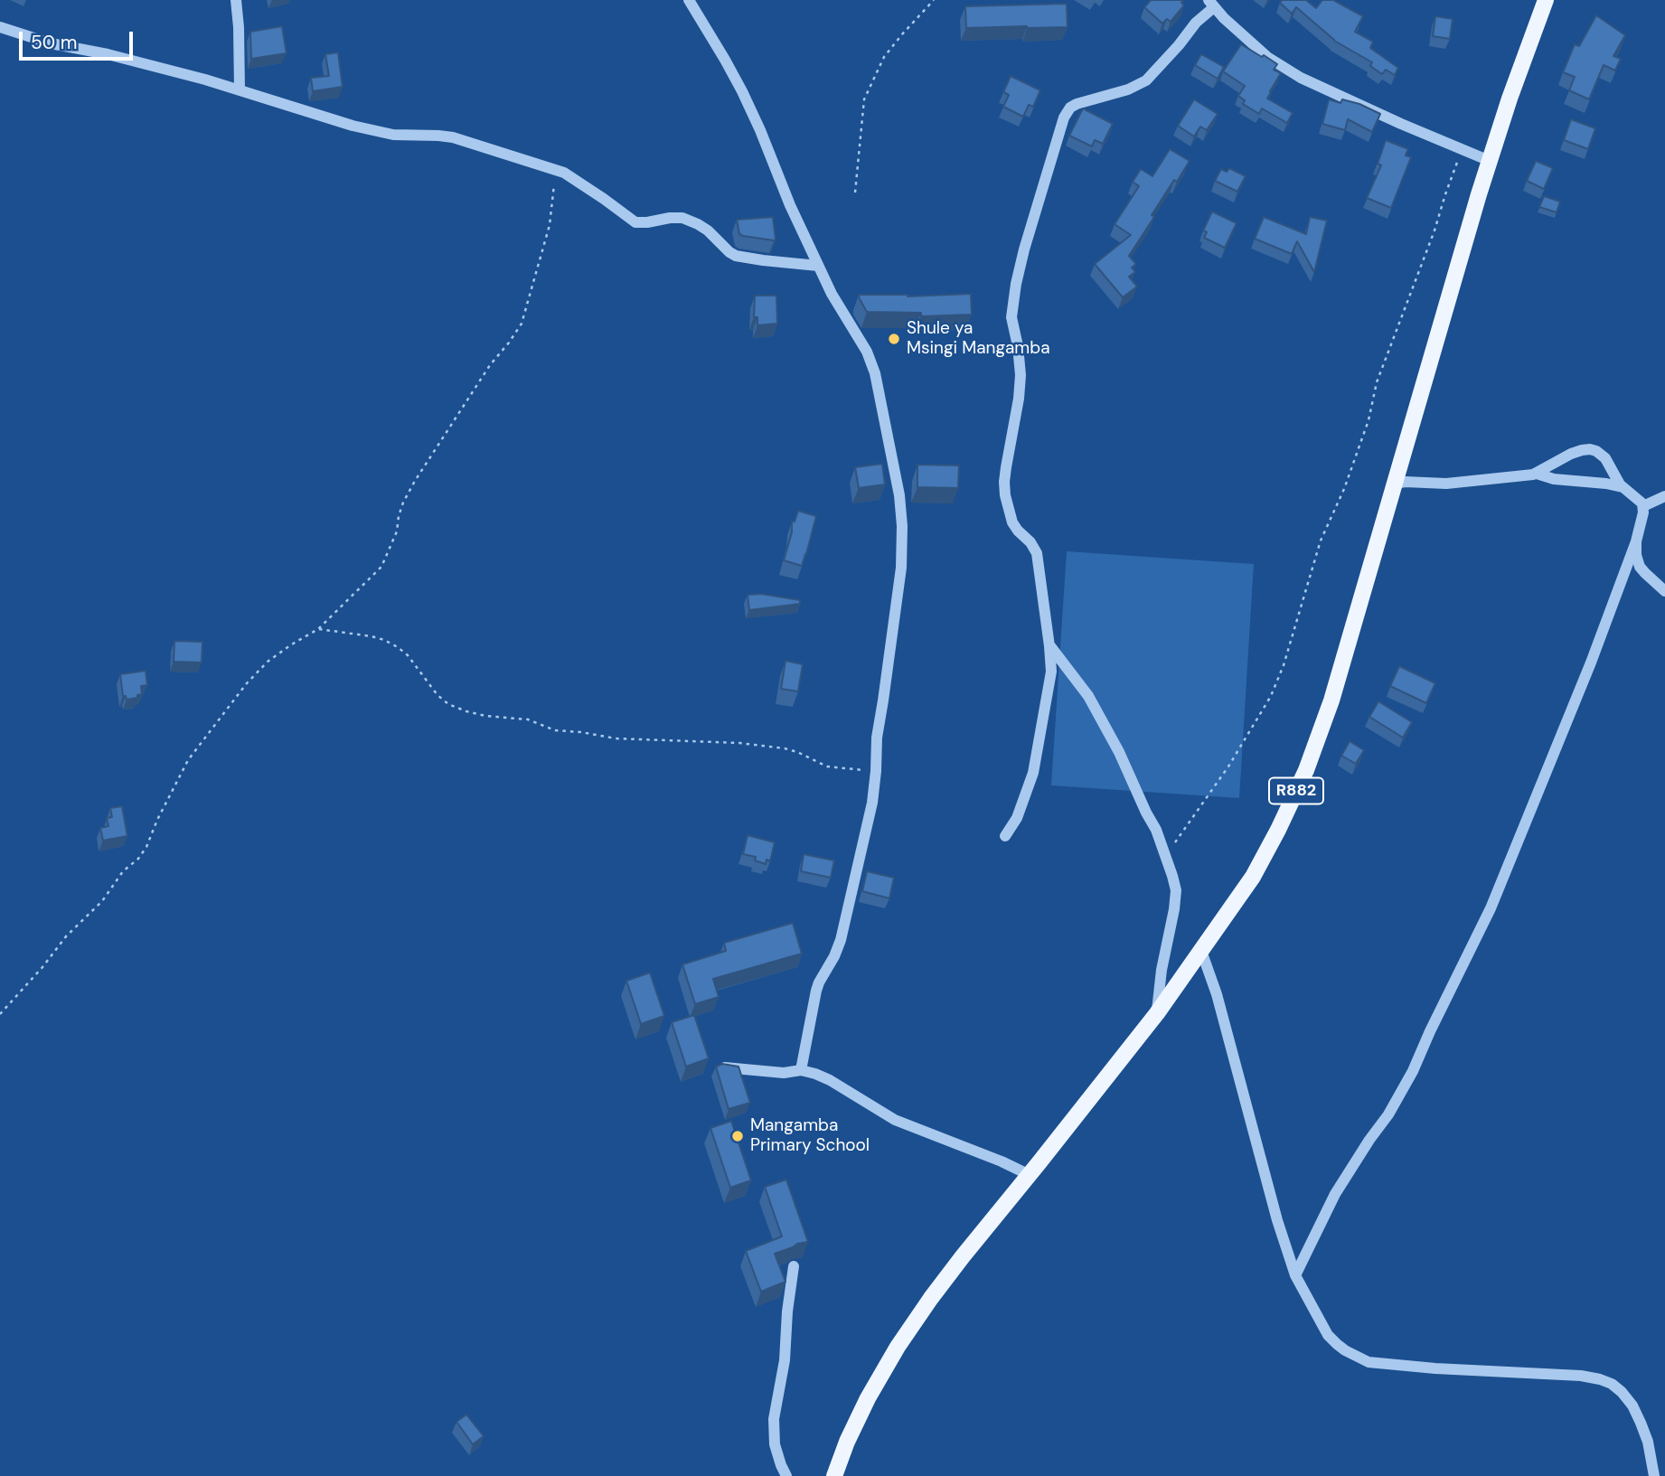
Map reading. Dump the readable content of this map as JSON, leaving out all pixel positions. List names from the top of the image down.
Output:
{
  "streets": {
    "main road": ["R882"]
  },
  "places": ["Shule ya Msingi Mangamba", "Mangamba Primary School"],
  "scale_bar": "50 m"
}
